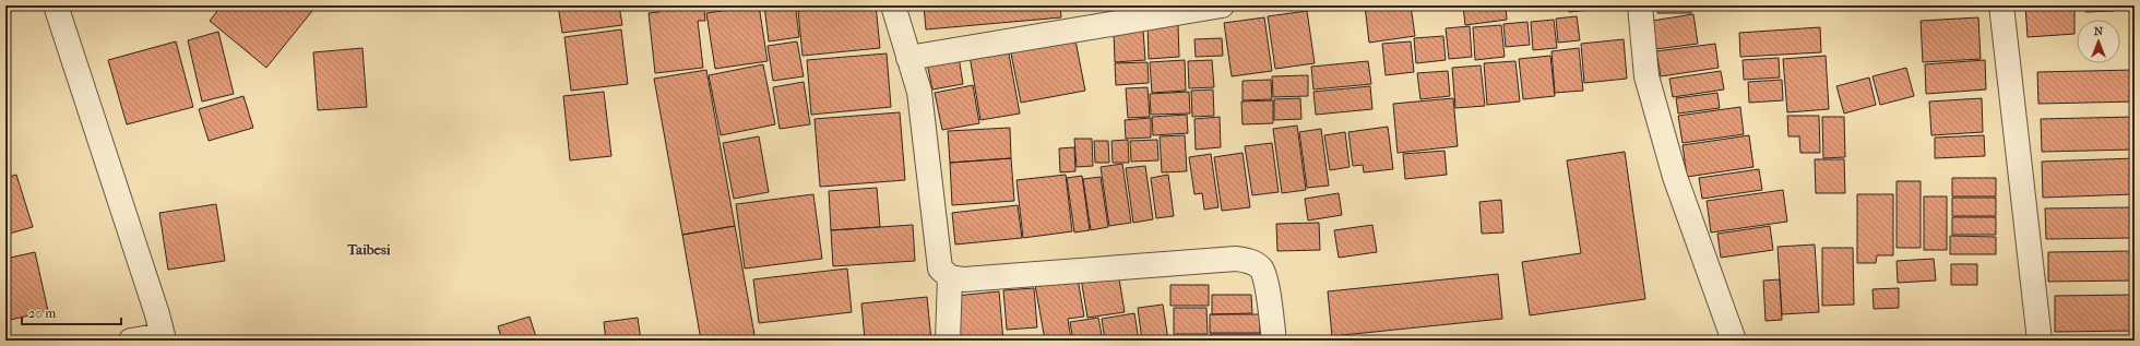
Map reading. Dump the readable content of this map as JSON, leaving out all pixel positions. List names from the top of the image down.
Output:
{
  "districts": ["Taibesi"],
  "scale_bar": "20 m",
  "north": "top"
}
